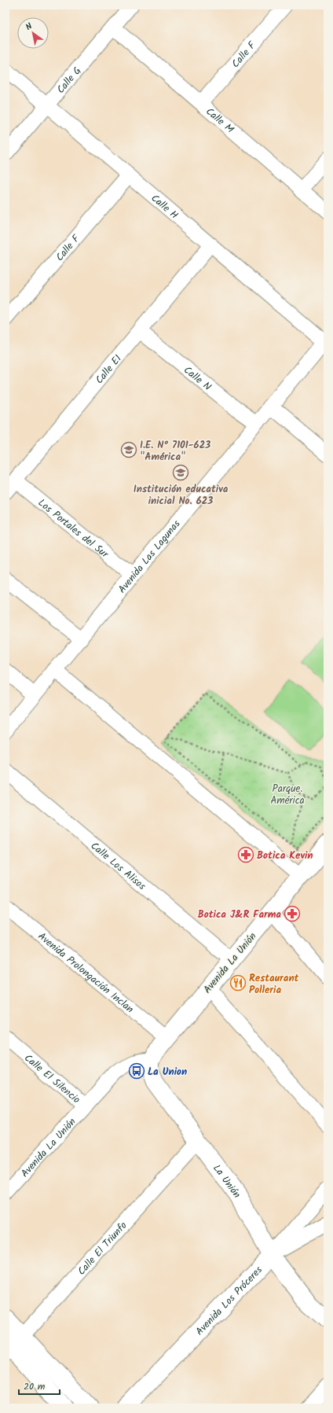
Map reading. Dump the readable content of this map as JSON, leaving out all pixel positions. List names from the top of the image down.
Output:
{
  "streets": {
    "street": [
      "Calle F",
      "Calle G",
      "Calle M",
      "Calle H",
      "Calle E1",
      "Calle N",
      "Los Portales del Sur",
      "Avenida Las Lagunas",
      "Calle Los Alisos",
      "Avenida La Unión",
      "Avenida Prolongación Inclan",
      "Calle El Silencio",
      "La Unión",
      "Calle El Triunfo",
      "Avenida Los Próceres"
    ]
  },
  "crossings": [
    ["Calle F", "Calle M"],
    ["Calle F", "Calle H"],
    ["Calle G", "Calle M"],
    ["Calle G", "Calle H"],
    ["Calle H", "Calle E1"],
    ["Calle H", "Avenida Las Lagunas"],
    ["Calle E1", "Calle N"],
    ["Calle E1", "Los Portales del Sur"],
    ["Calle N", "Avenida Las Lagunas"],
    ["Los Portales del Sur", "Avenida Las Lagunas"],
    ["Calle Los Alisos", "Avenida La Unión"],
    ["Avenida La Unión", "Avenida Prolongación Inclan"],
    ["Avenida La Unión", "Calle El Silencio"],
    ["Avenida La Unión", "La Unión"],
    ["La Unión", "Calle El Triunfo"],
    ["La Unión", "Avenida Los Próceres"]
  ],
  "parks": ["Parque. América"],
  "places": {
    "school or university": ["I.E. N° 7101-623 \"América\"", "Institución educativa inicial No. 623"],
    "pharmacy": ["Botica Kevin", "Botica J&R Farma"],
    "restaurant": ["Restaurant Polleria"],
    "bus stop": ["La Union"]
  },
  "scale_bar": "20 m",
  "north": "top left"
}
